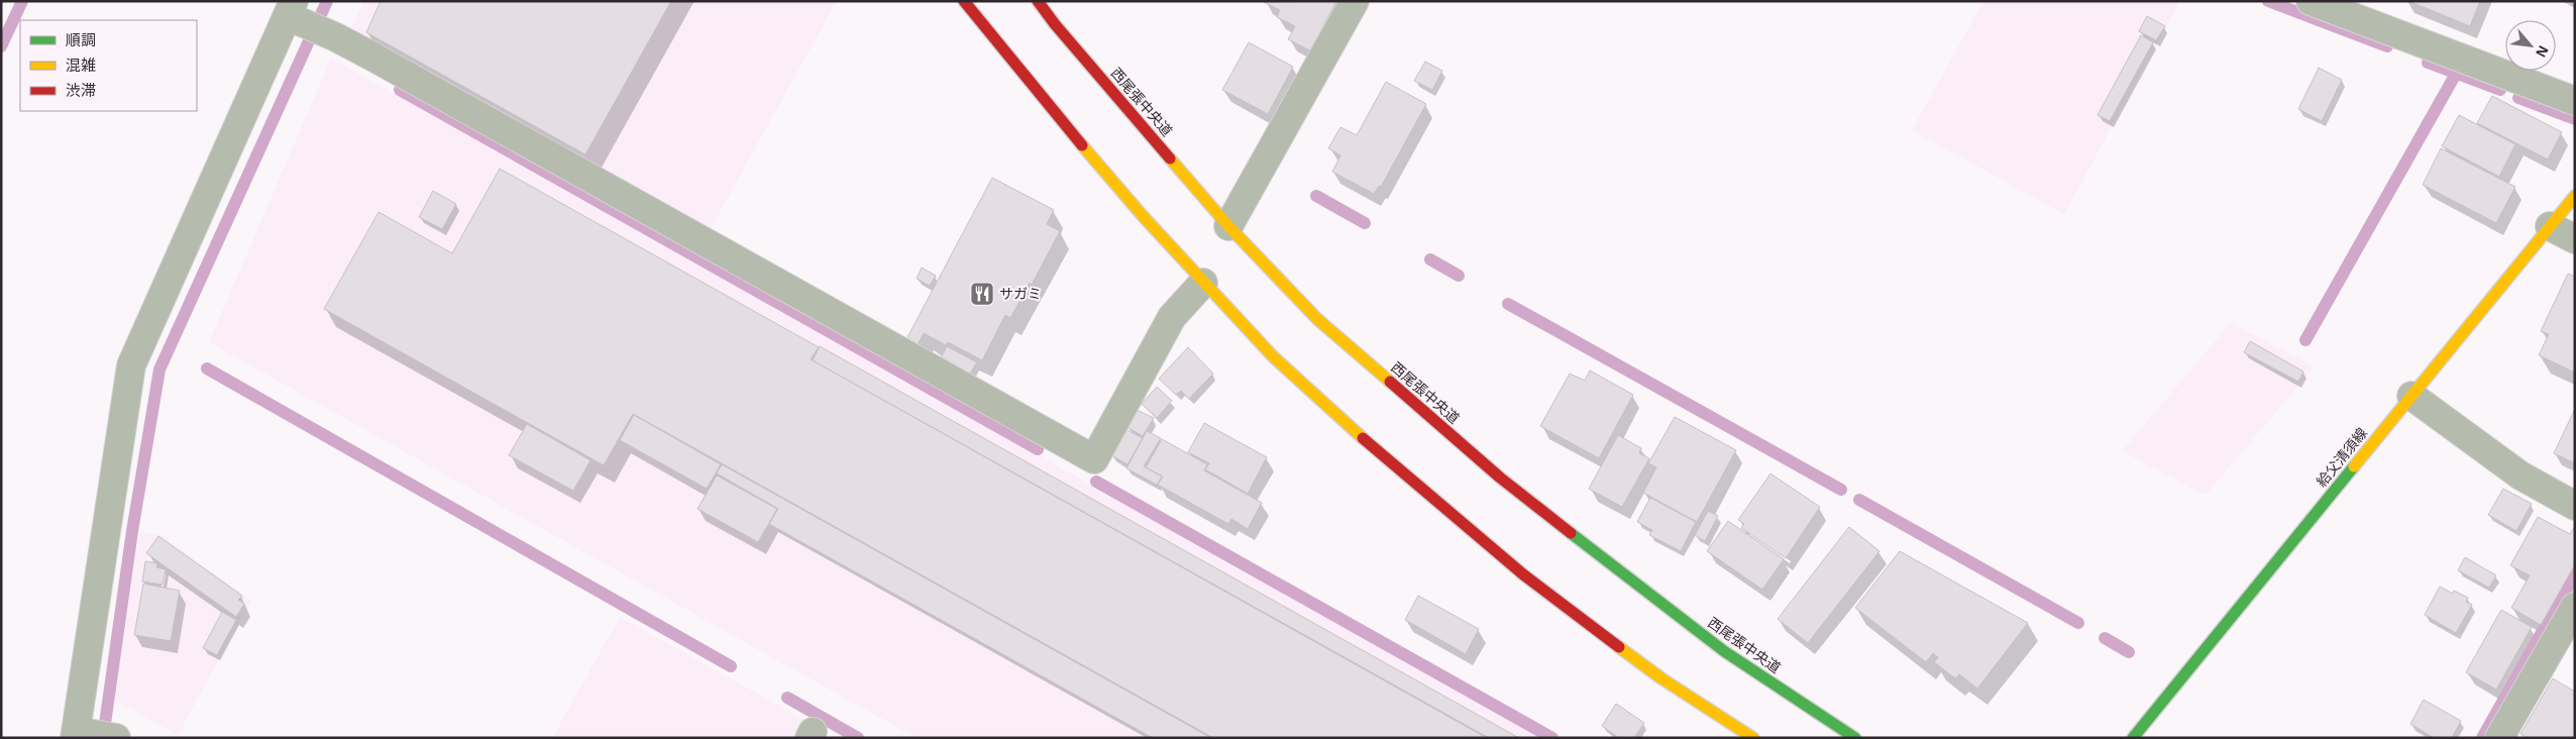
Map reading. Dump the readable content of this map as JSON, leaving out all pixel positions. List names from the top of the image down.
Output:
{
  "streets": {
    "main road": ["西尾張中央道", "給父清須線"]
  },
  "places": {
    "restaurant": ["サガミ"]
  },
  "legend": ["順調", "混雑", "渋滞"],
  "north": "bottom right"
}
